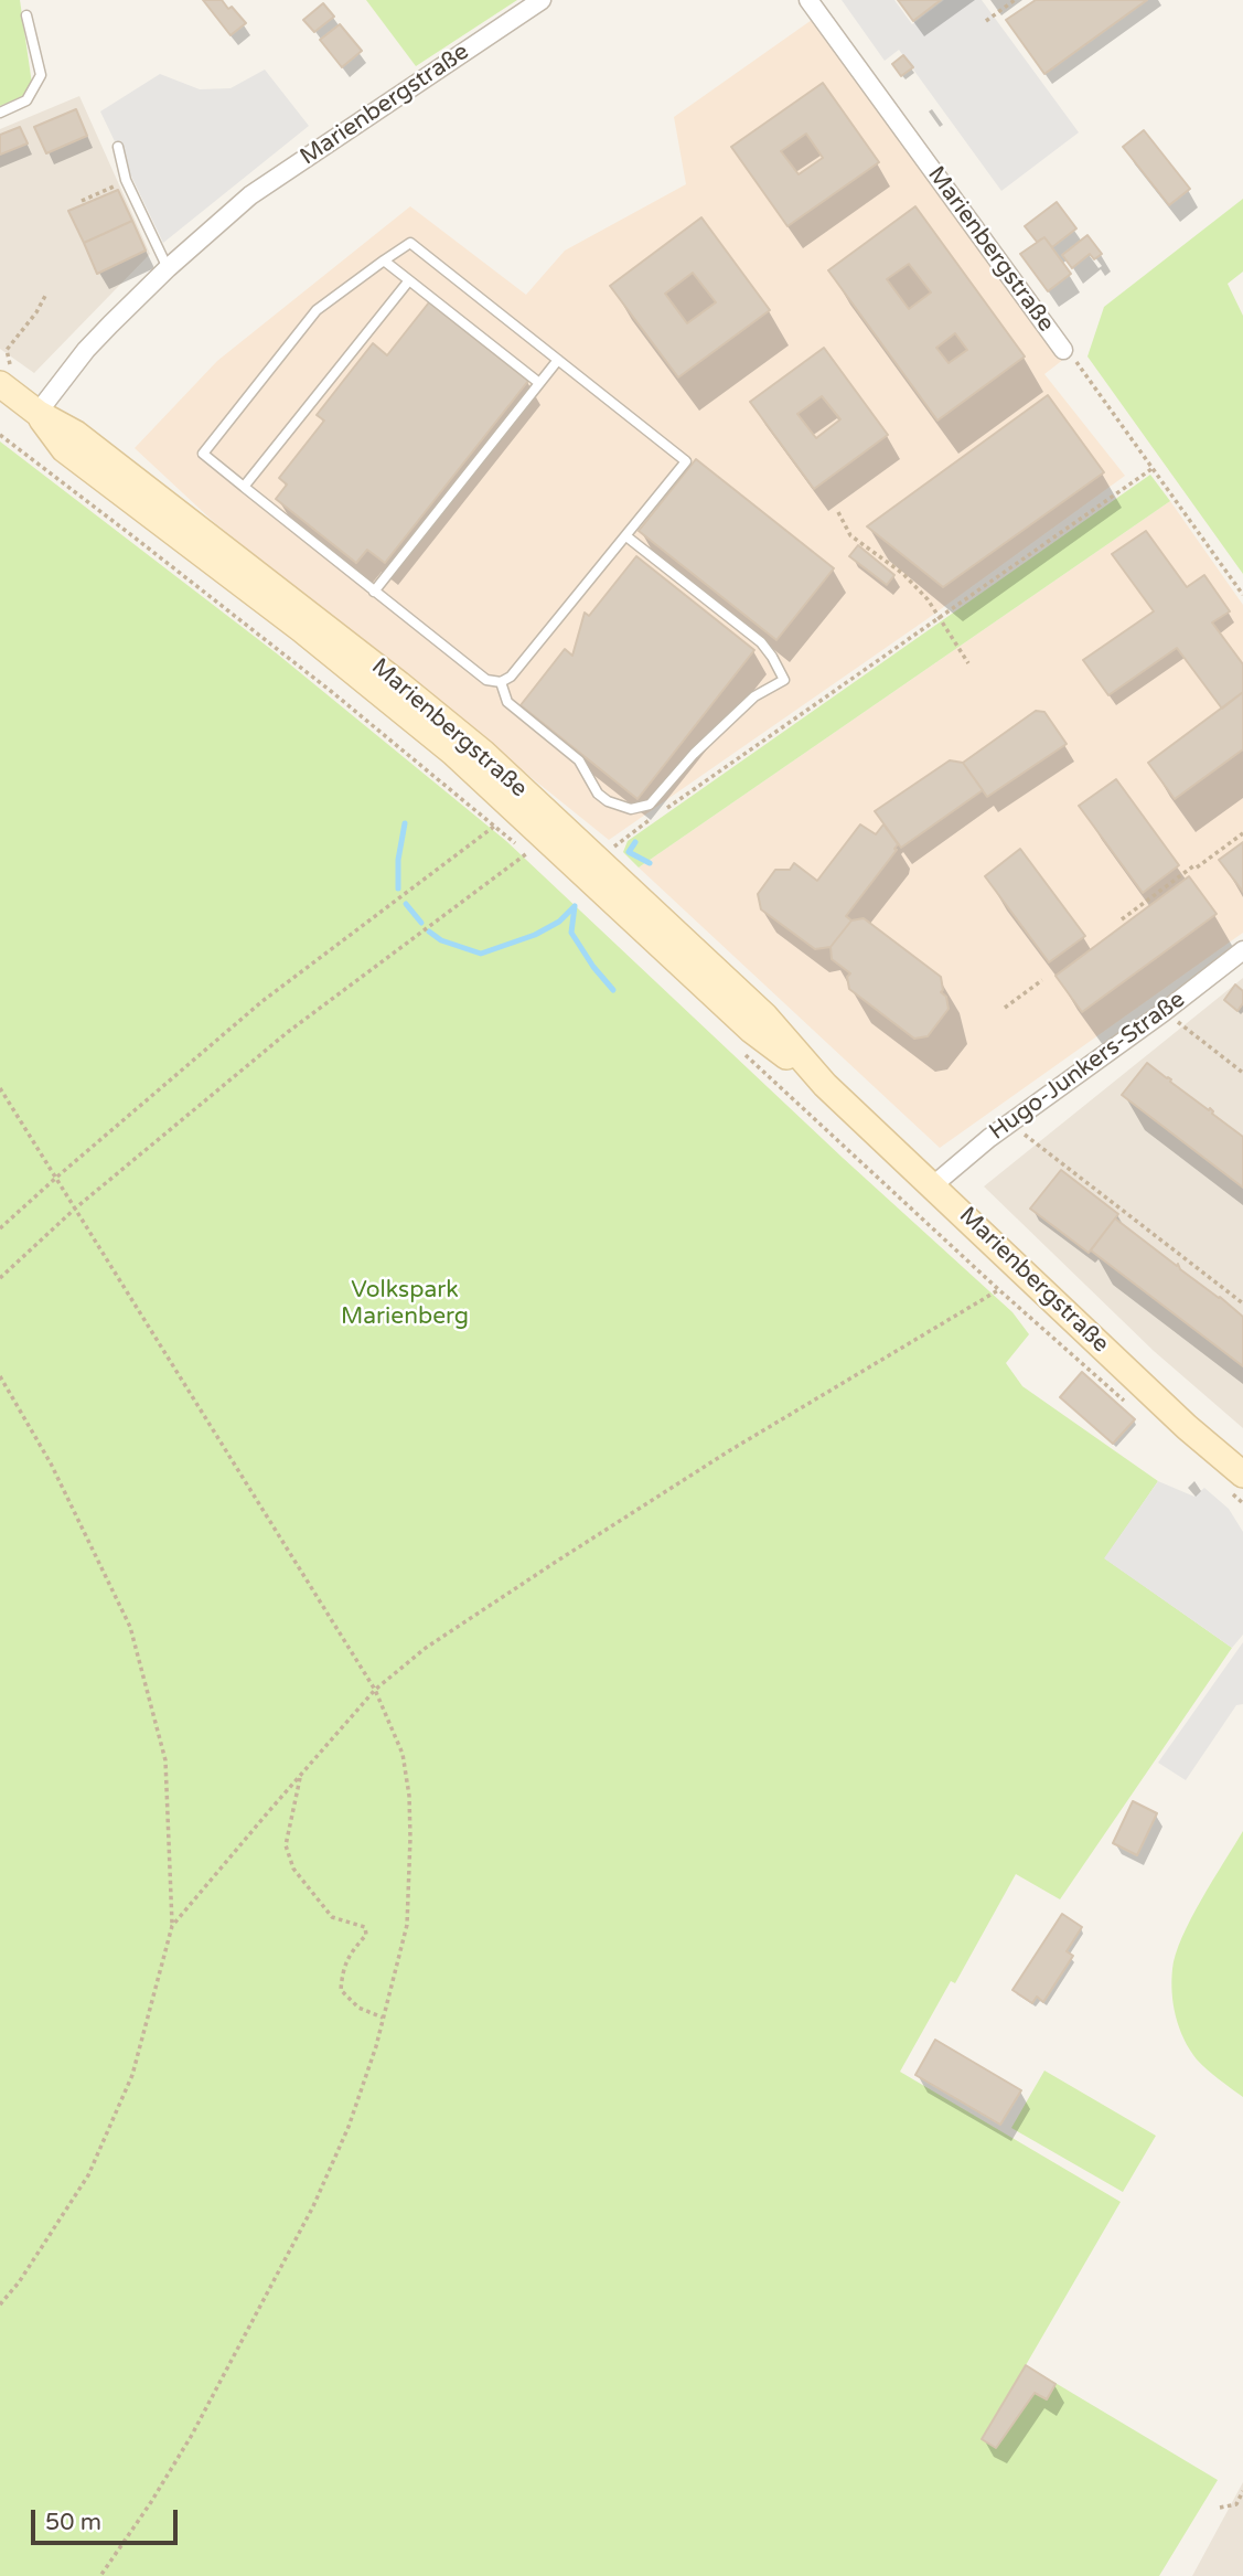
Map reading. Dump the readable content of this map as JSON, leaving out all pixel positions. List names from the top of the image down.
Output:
{
  "streets": {
    "main road": ["Marienbergstraße"],
    "street": ["Hugo-Junkers-Straße"]
  },
  "crossings": [
    ["Marienbergstraße", "Hugo-Junkers-Straße"]
  ],
  "parks": ["Volkspark Marienberg"],
  "scale_bar": "50 m"
}
